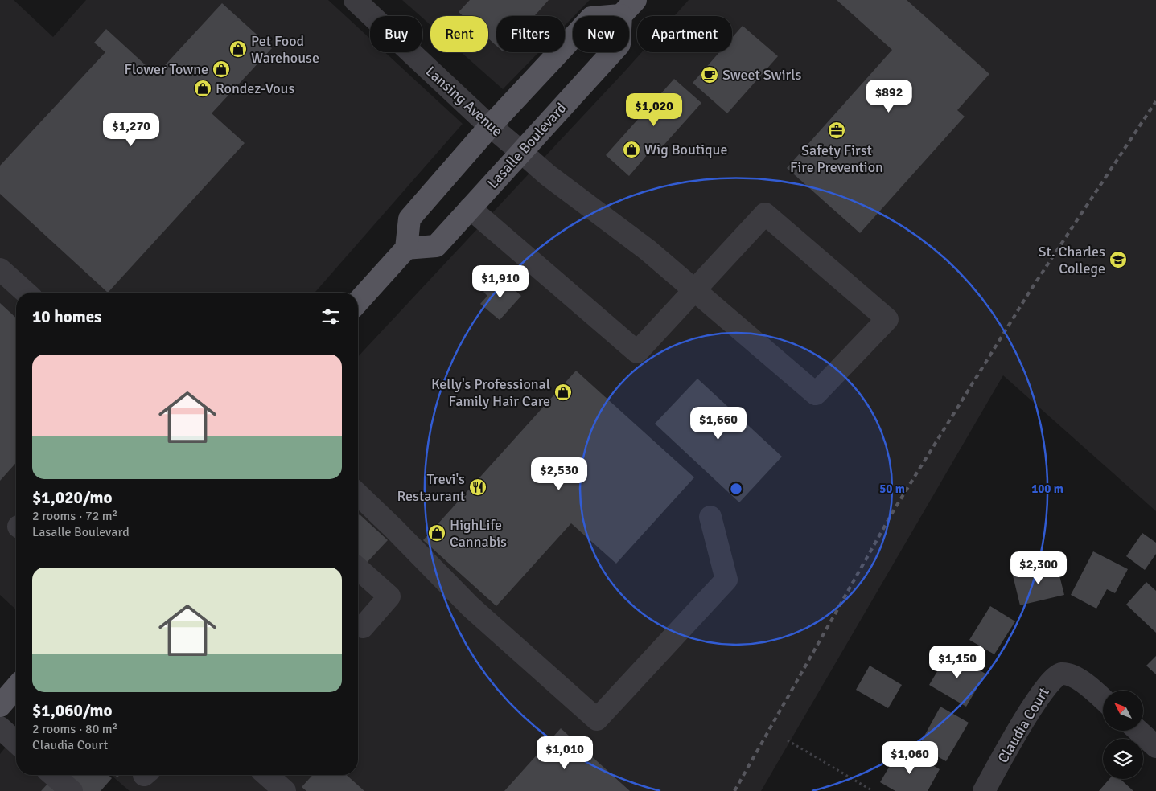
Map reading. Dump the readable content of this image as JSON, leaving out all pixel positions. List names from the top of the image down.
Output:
{
  "streets": {
    "main road": ["Lasalle Boulevard"],
    "street": ["Lansing Avenue", "Claudia Court"]
  },
  "crossings": [
    ["Lansing Avenue", "Lasalle Boulevard"]
  ],
  "places": {
    "shop": [
      "Pet Food Warehouse",
      "Flower Towne",
      "Rondez-Vous",
      "Wig Boutique",
      "Kelly's Professional Family Hair Care",
      "HighLife Cannabis"
    ],
    "cafe": ["Sweet Swirls"],
    "office": ["Safety First Fire Prevention"],
    "school or university": ["St. Charles College"],
    "restaurant": ["Trevi's Restaurant"]
  },
  "north": "top left",
  "page": {
    "chip": [
      "Buy",
      "Rent",
      "Filters",
      "New",
      "Apartment"
    ],
    "price": [
      "$892",
      "$1,020",
      "$1,270",
      "$1,910",
      "$1,660",
      "$2,530",
      "$2,300",
      "$1,150",
      "$1,010",
      "$1,060"
    ],
    "heading": "10 homes",
    "list": [
      {
        "name": "$1,020/mo",
        "note": "2 rooms · 72 m² · Lasalle Boulevard"
      },
      {
        "name": "$1,060/mo",
        "note": "2 rooms · 80 m² · Claudia Court"
      }
    ]
  },
  "rings": ["50 m", "100 m"]
}
